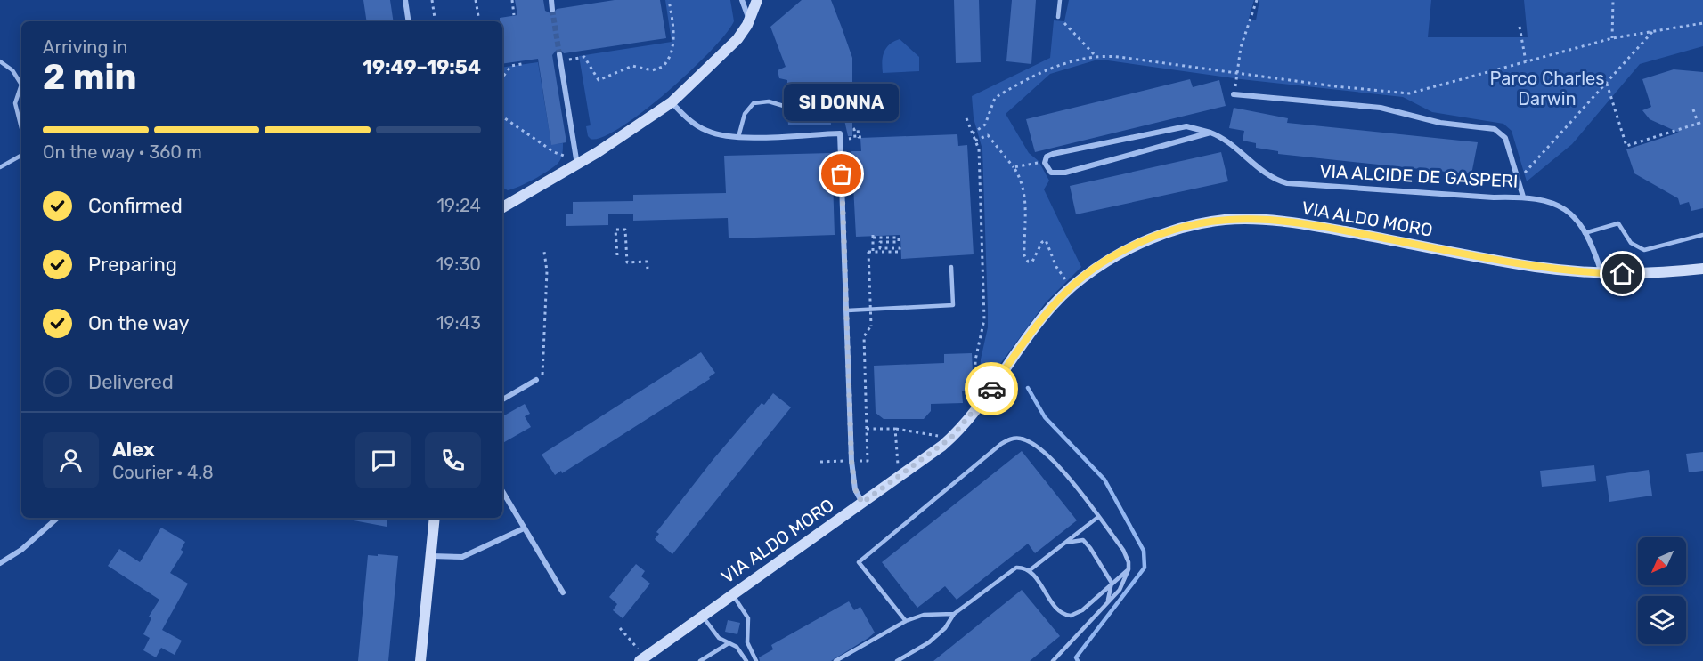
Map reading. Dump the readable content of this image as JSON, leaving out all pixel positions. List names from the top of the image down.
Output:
{
  "streets": {
    "street": ["VIA ALCIDE DE GASPERI", "VIA ALDO MORO"]
  },
  "crossings": [
    ["VIA ALCIDE DE GASPERI", "VIA ALDO MORO"]
  ],
  "parks": ["Parco Charles Darwin"],
  "places": ["SI DONNA"],
  "north": "bottom left",
  "page": {
    "heading": ["2 min", "Arriving in", "19:49–19:54"],
    "panel": ["Alex", "Courier · 4.8"],
    "bubble": "SI DONNA",
    "bar": "On the way · 360 m",
    "list": [
      ["Confirmed", "19:24"],
      ["Preparing", "19:30"],
      ["On the way", "19:43"],
      "Delivered"
    ]
  }
}
